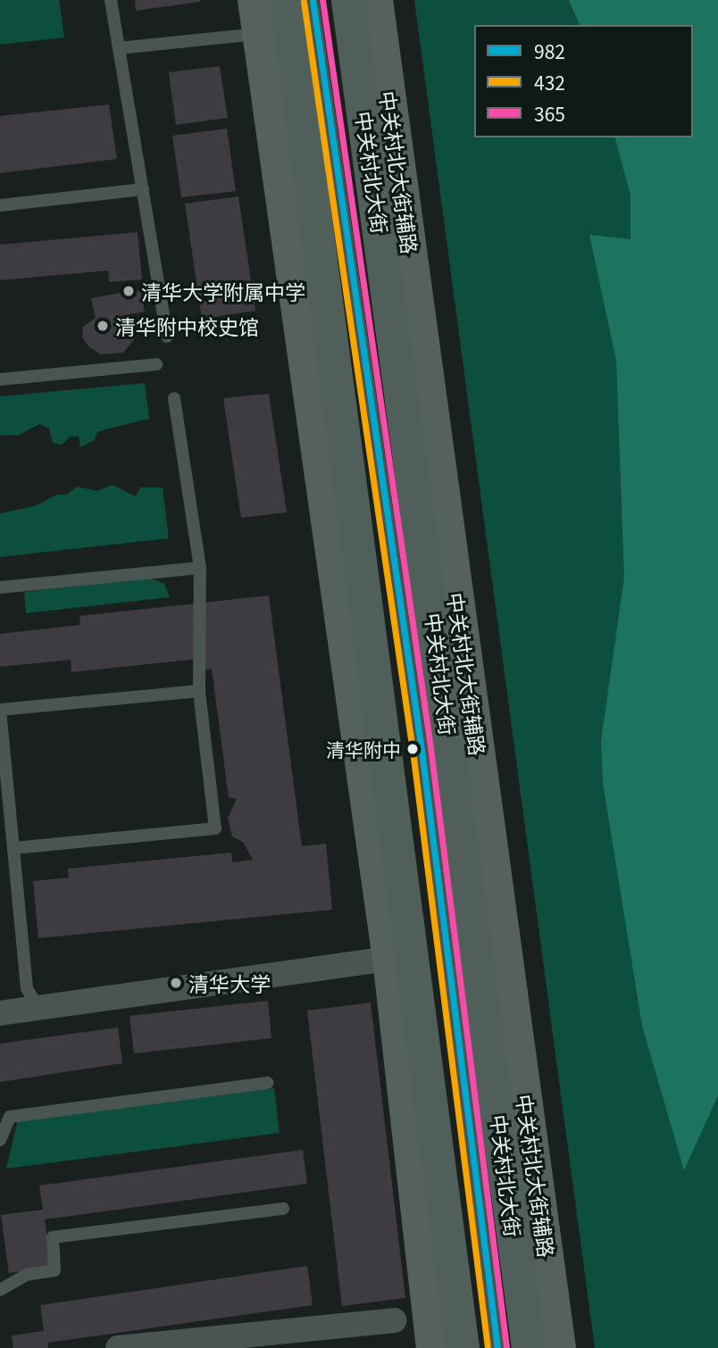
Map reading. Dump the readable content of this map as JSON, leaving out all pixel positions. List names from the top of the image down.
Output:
{
  "streets": {
    "main road": ["中关村北大街"],
    "street": ["中关村北大街辅路"]
  },
  "places": [
    "清华大学附属中学",
    "清华附中校史馆",
    "清华附中",
    "清华大学"
  ],
  "lines": ["transit line 982", "transit line 365", "transit line 432"],
  "legend": ["982", "432", "365"]
}
